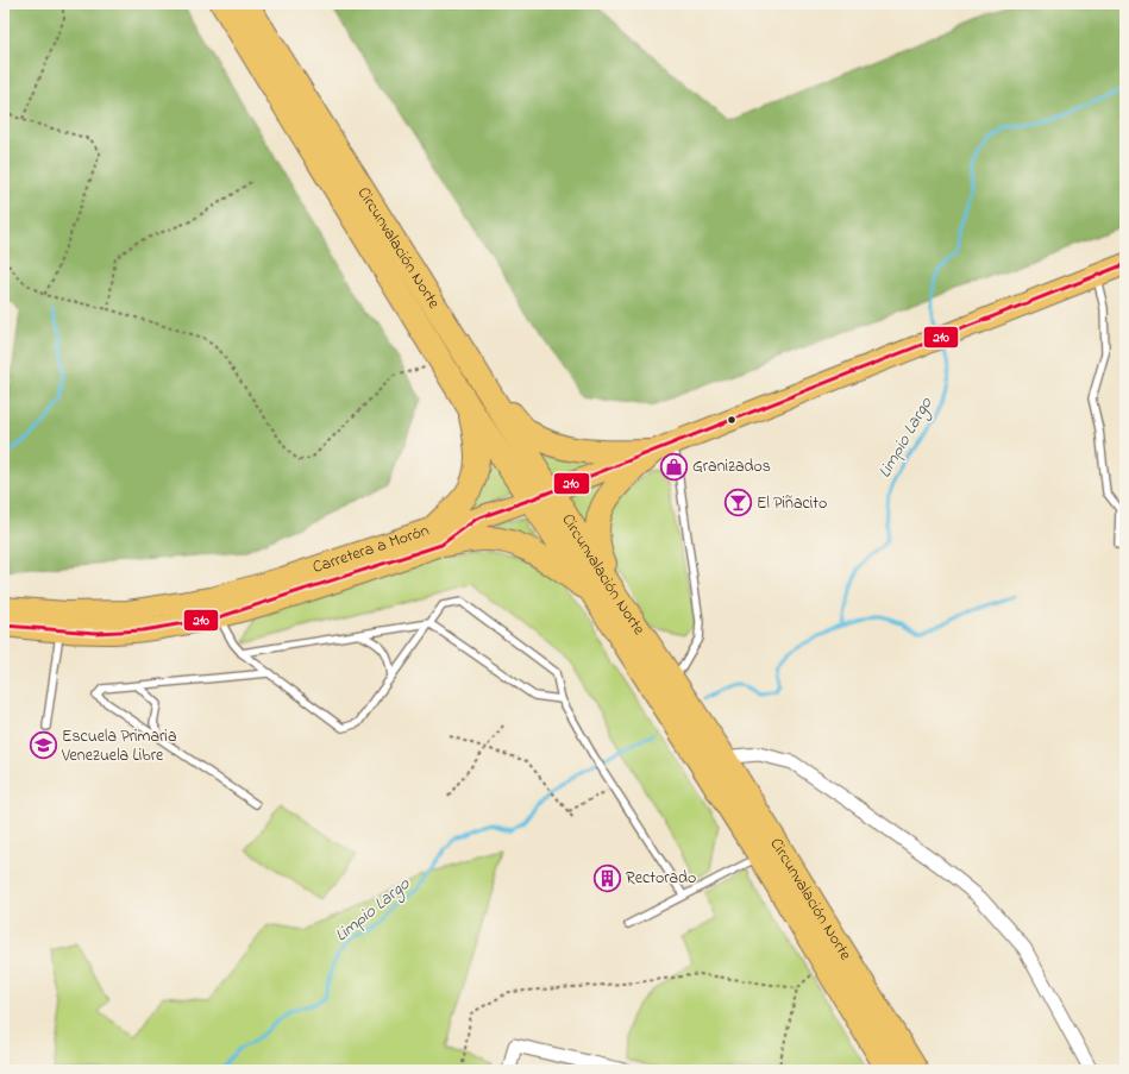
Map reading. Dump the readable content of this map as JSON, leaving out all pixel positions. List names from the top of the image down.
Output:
{
  "streets": {
    "highway": ["Circunvalación Norte"],
    "main road": ["Carretera a Morón"]
  },
  "crossings": [
    ["Circunvalación Norte", "Carretera a Morón"]
  ],
  "water": ["Limpio Largo"],
  "places": {
    "shop": ["Granizados"],
    "bar": ["El Piñacito"],
    "school or university": ["Escuela Primaria Venezuela Libre"],
    "building": ["Rectorado"]
  },
  "lines": ["transit line 210"]
}
